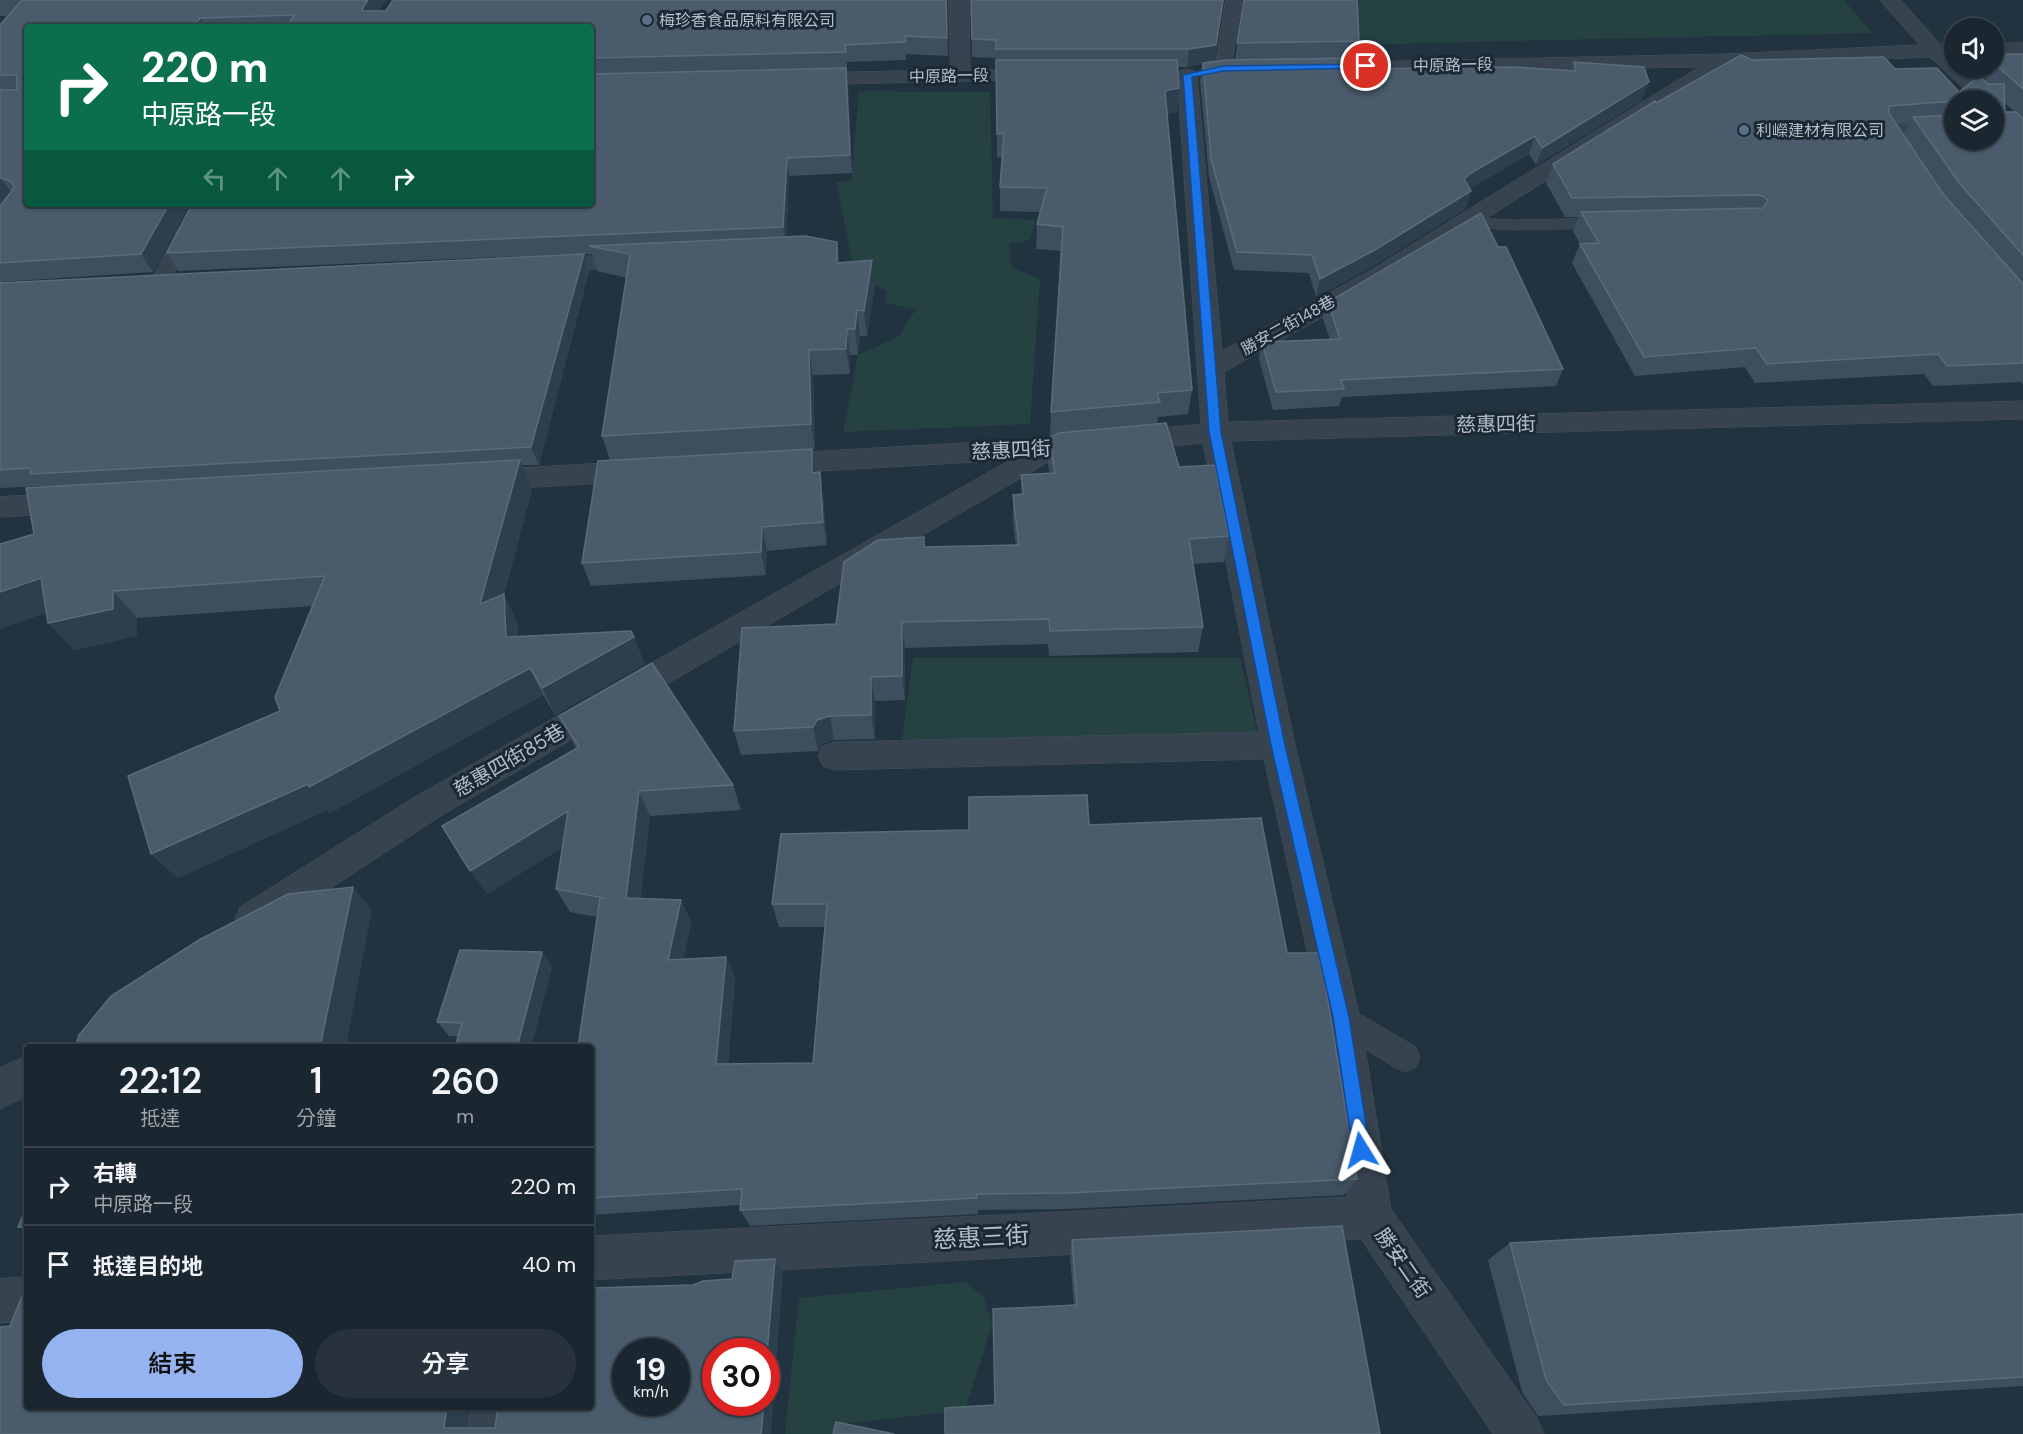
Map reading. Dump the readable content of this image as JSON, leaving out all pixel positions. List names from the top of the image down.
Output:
{
  "streets": {
    "street": [
      "中原路一段",
      "勝安二街148巷",
      "慈惠四街",
      "慈惠四街85巷",
      "慈惠三街",
      "勝安二街"
    ]
  },
  "crossings": [
    ["中原路一段", "勝安二街148巷"],
    ["勝安二街148巷", "勝安二街"],
    ["慈惠四街", "慈惠四街85巷"],
    ["慈惠四街", "勝安二街"],
    ["慈惠三街", "勝安二街"]
  ],
  "places": ["梅珍香食品原料有限公司", "利嶸建材有限公司"],
  "page": {
    "turn": ["220 m", "中原路一段"],
    "eta": [
      "22:12",
      "抵達",
      "1",
      "分鐘",
      "260",
      "m"
    ],
    "list": [
      {
        "name": "右轉",
        "note": "中原路一段",
        "value": "220 m"
      },
      {
        "name": "抵達目的地",
        "value": "40 m"
      }
    ],
    "buttons": ["結束", "分享"],
    "speed": "19 km/h",
    "limit": "30"
  }
}
